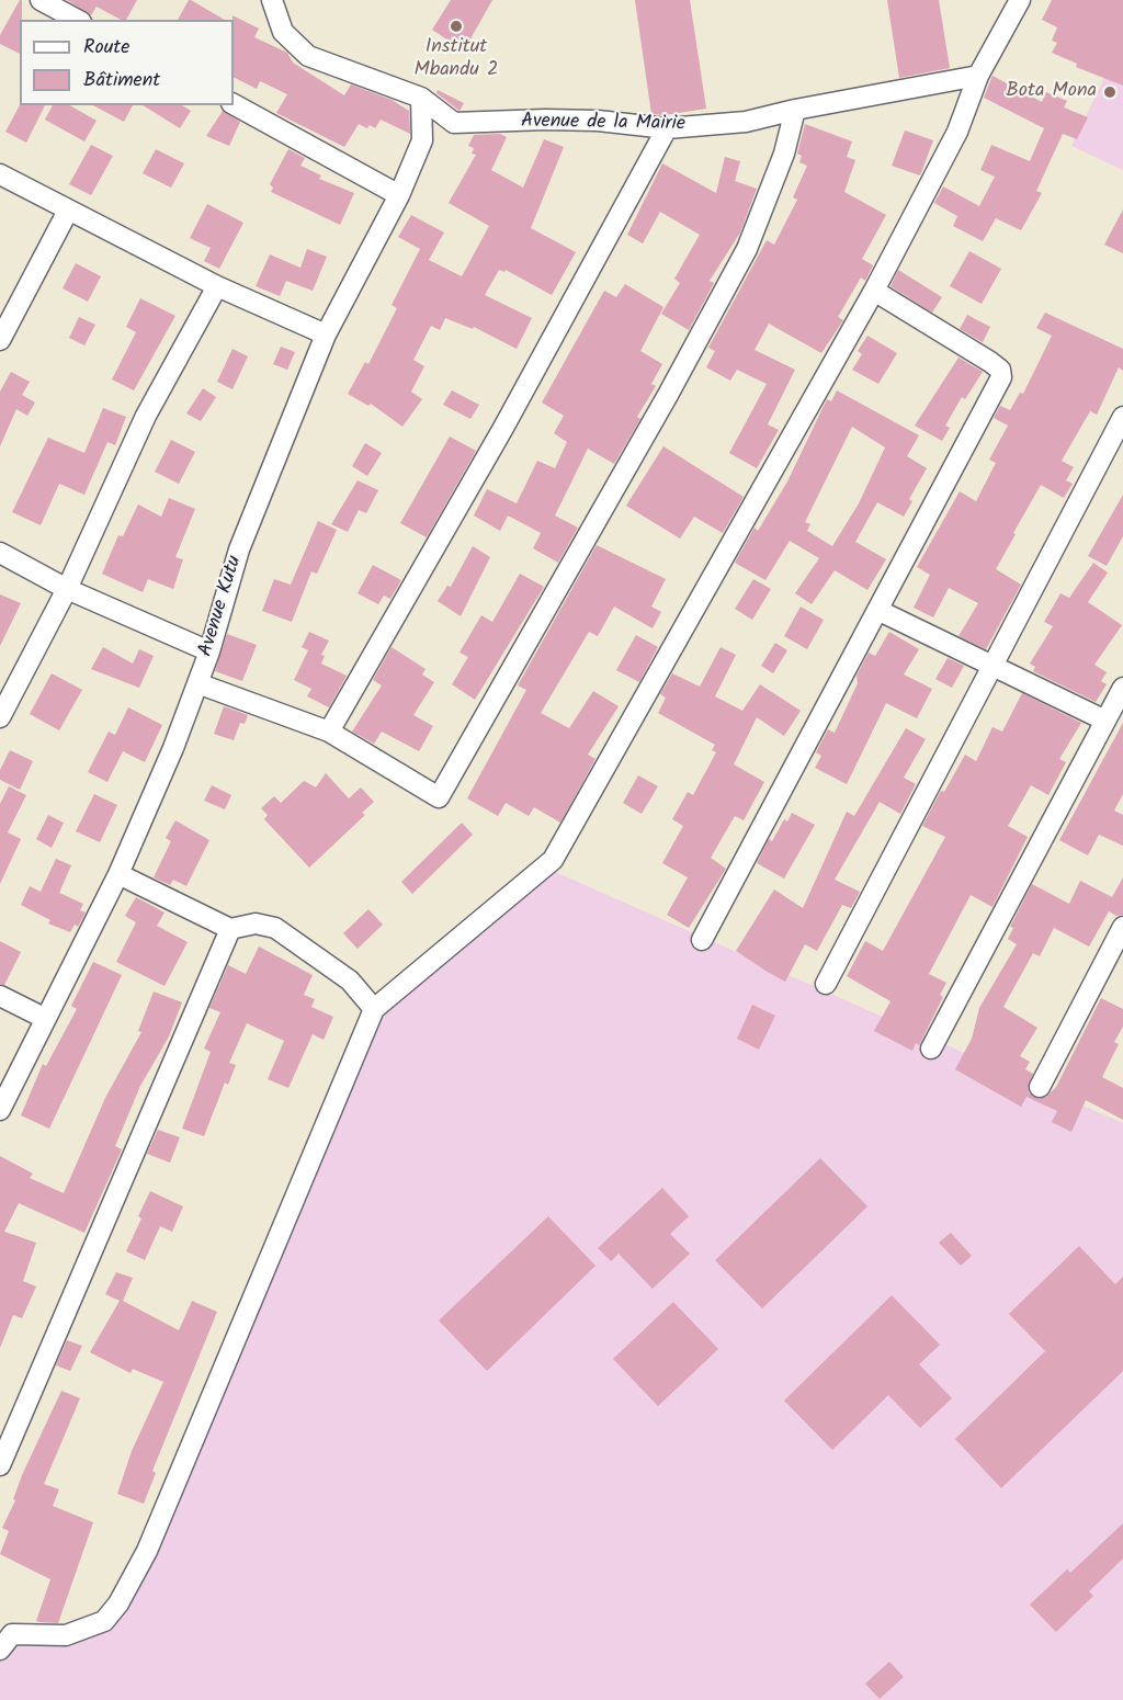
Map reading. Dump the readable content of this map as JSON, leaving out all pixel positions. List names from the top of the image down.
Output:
{
  "streets": {
    "street": ["Avenue de la Mairie", "Avenue Kutu"]
  },
  "crossings": [
    ["Avenue de la Mairie", "Avenue Kutu"]
  ],
  "places": ["Institut Mbandu 2", "Bota Mona"],
  "legend": ["Route", "Bâtiment"]
}
